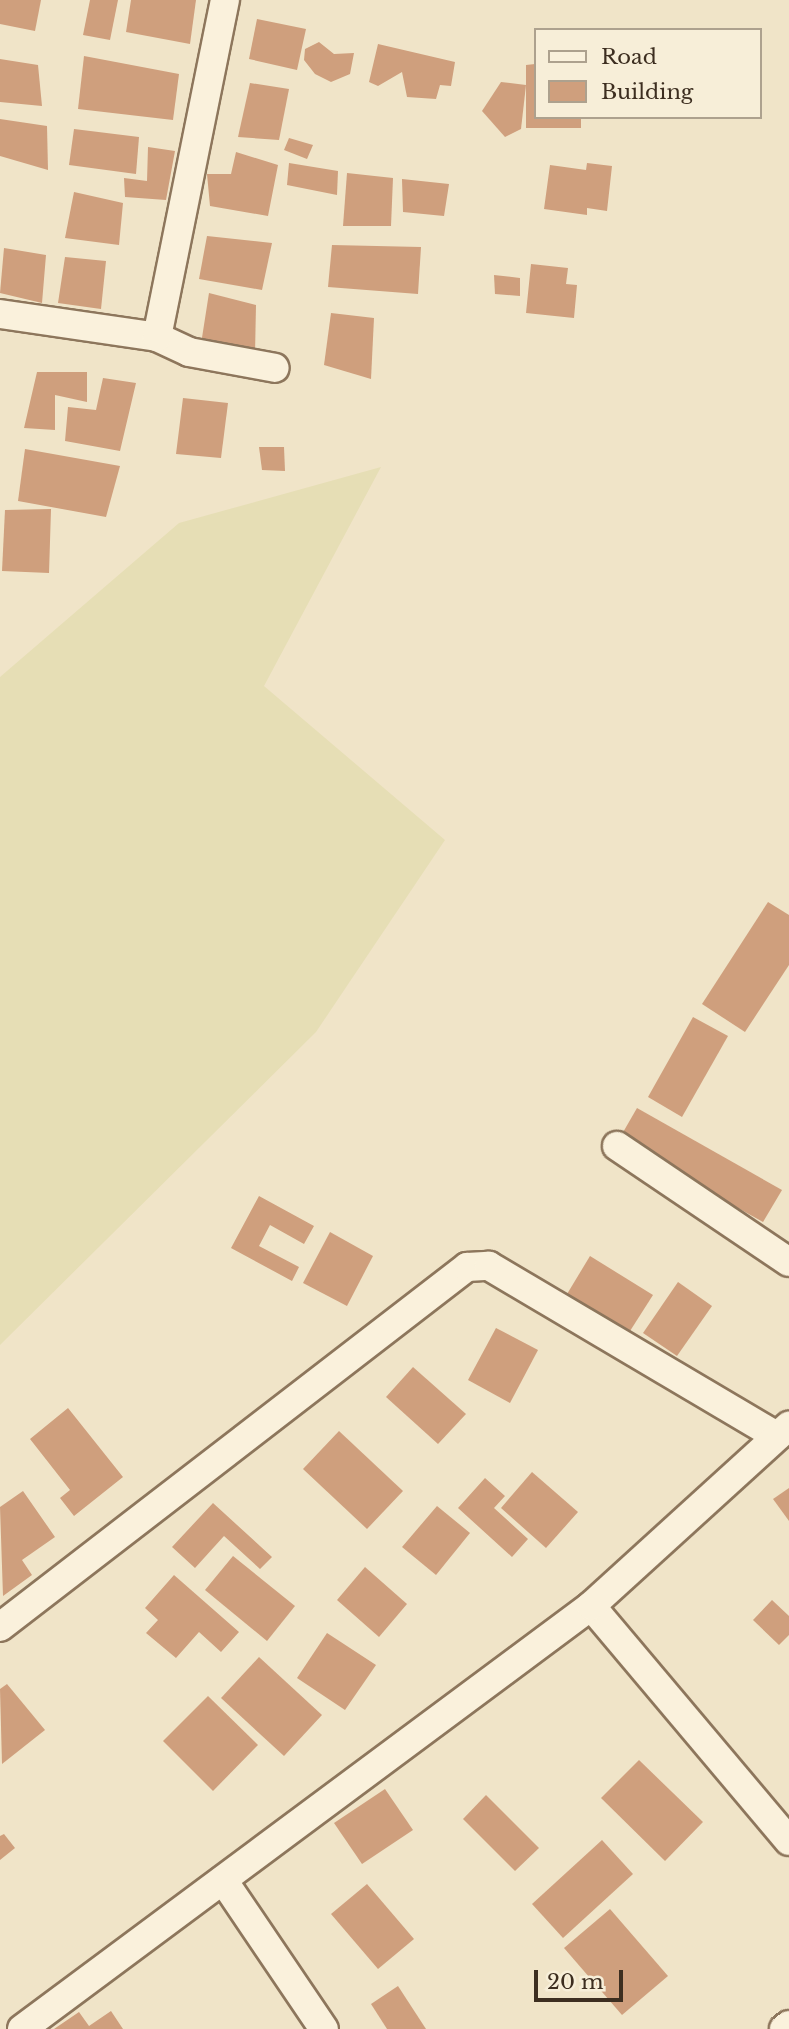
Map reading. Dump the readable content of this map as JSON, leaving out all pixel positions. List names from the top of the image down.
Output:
{
  "legend": ["Road", "Building"],
  "scale_bar": "20 m"
}
